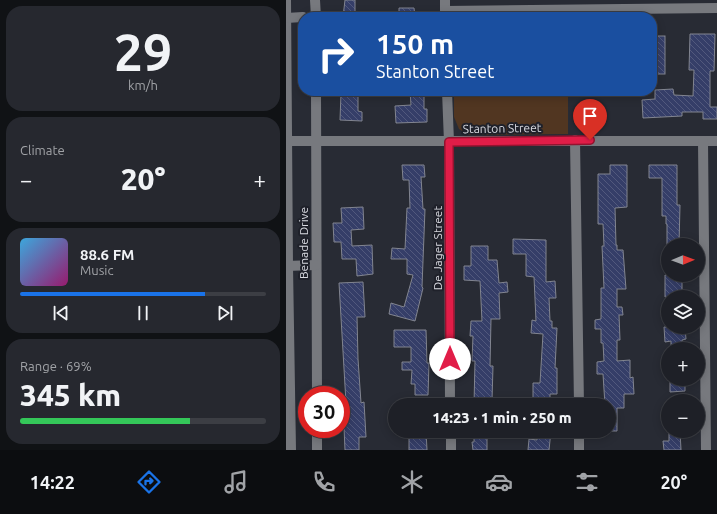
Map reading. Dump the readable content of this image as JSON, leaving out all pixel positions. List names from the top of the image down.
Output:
{
  "streets": {
    "street": ["Stanton Street", "Benade Drive", "De Jager Street"]
  },
  "crossings": [
    ["Stanton Street", "Benade Drive"],
    ["Stanton Street", "De Jager Street"]
  ],
  "north": "right",
  "page": {
    "tile": [
      ["29", "km/h"],
      "Climate",
      ["Range · 69%", "345 km"]
    ],
    "turn": ["150 m", "Stanton Street"],
    "heat": ["−", "20°", "+"],
    "song": ["88.6 FM", "Music"],
    "map_buttons": ["+", "−"],
    "limit": "30",
    "trip": "14:23 · 1 min · 250 m",
    "tabs": ["14:22", "20°"]
  }
}
